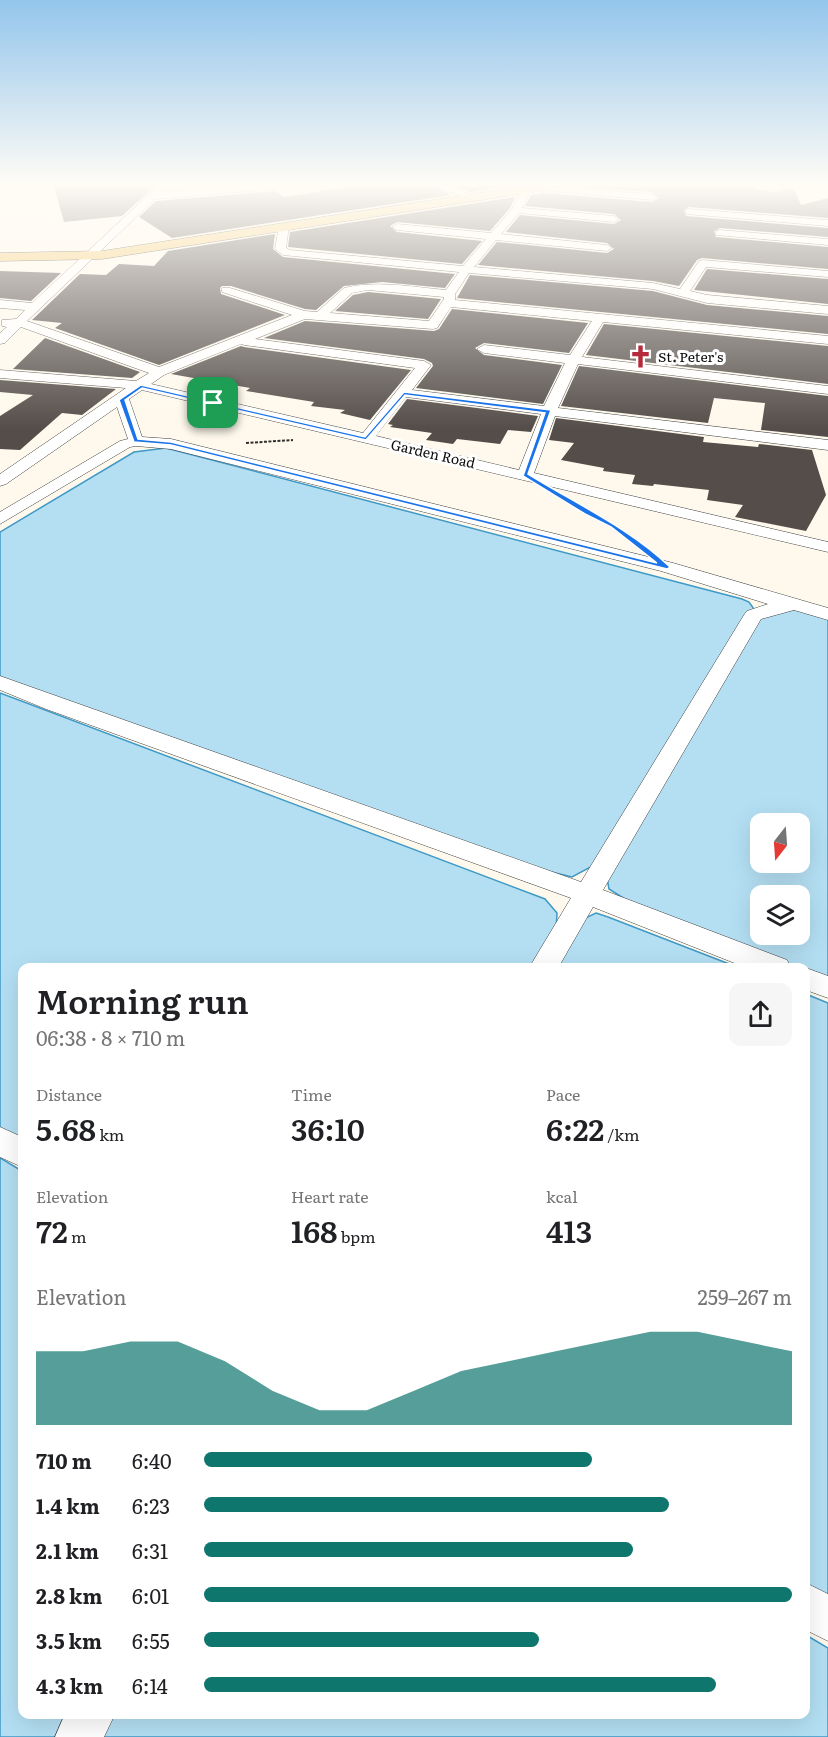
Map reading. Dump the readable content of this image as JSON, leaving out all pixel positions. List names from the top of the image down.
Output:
{
  "streets": {
    "street": ["Garden Road"]
  },
  "places": {
    "church": ["St. Peter's"]
  },
  "north": "bottom",
  "page": {
    "heading": ["Morning run", "06:38 · 8 × 710 m"],
    "stats": [
      ["Distance", "5.68 km"],
      ["Time", "36:10"],
      ["Pace", "6:22 /km"],
      ["Elevation", "72 m"],
      ["Heart rate", "168 bpm"],
      ["kcal", "413"]
    ],
    "chart": ["Elevation", "259–267 m"],
    "list": [
      {
        "name": "710 m",
        "note": "6:40"
      },
      {
        "name": "1.4 km",
        "note": "6:23"
      },
      {
        "name": "2.1 km",
        "note": "6:31"
      },
      {
        "name": "2.8 km",
        "note": "6:01"
      },
      {
        "name": "3.5 km",
        "note": "6:55"
      },
      {
        "name": "4.3 km",
        "note": "6:14"
      }
    ]
  }
}
